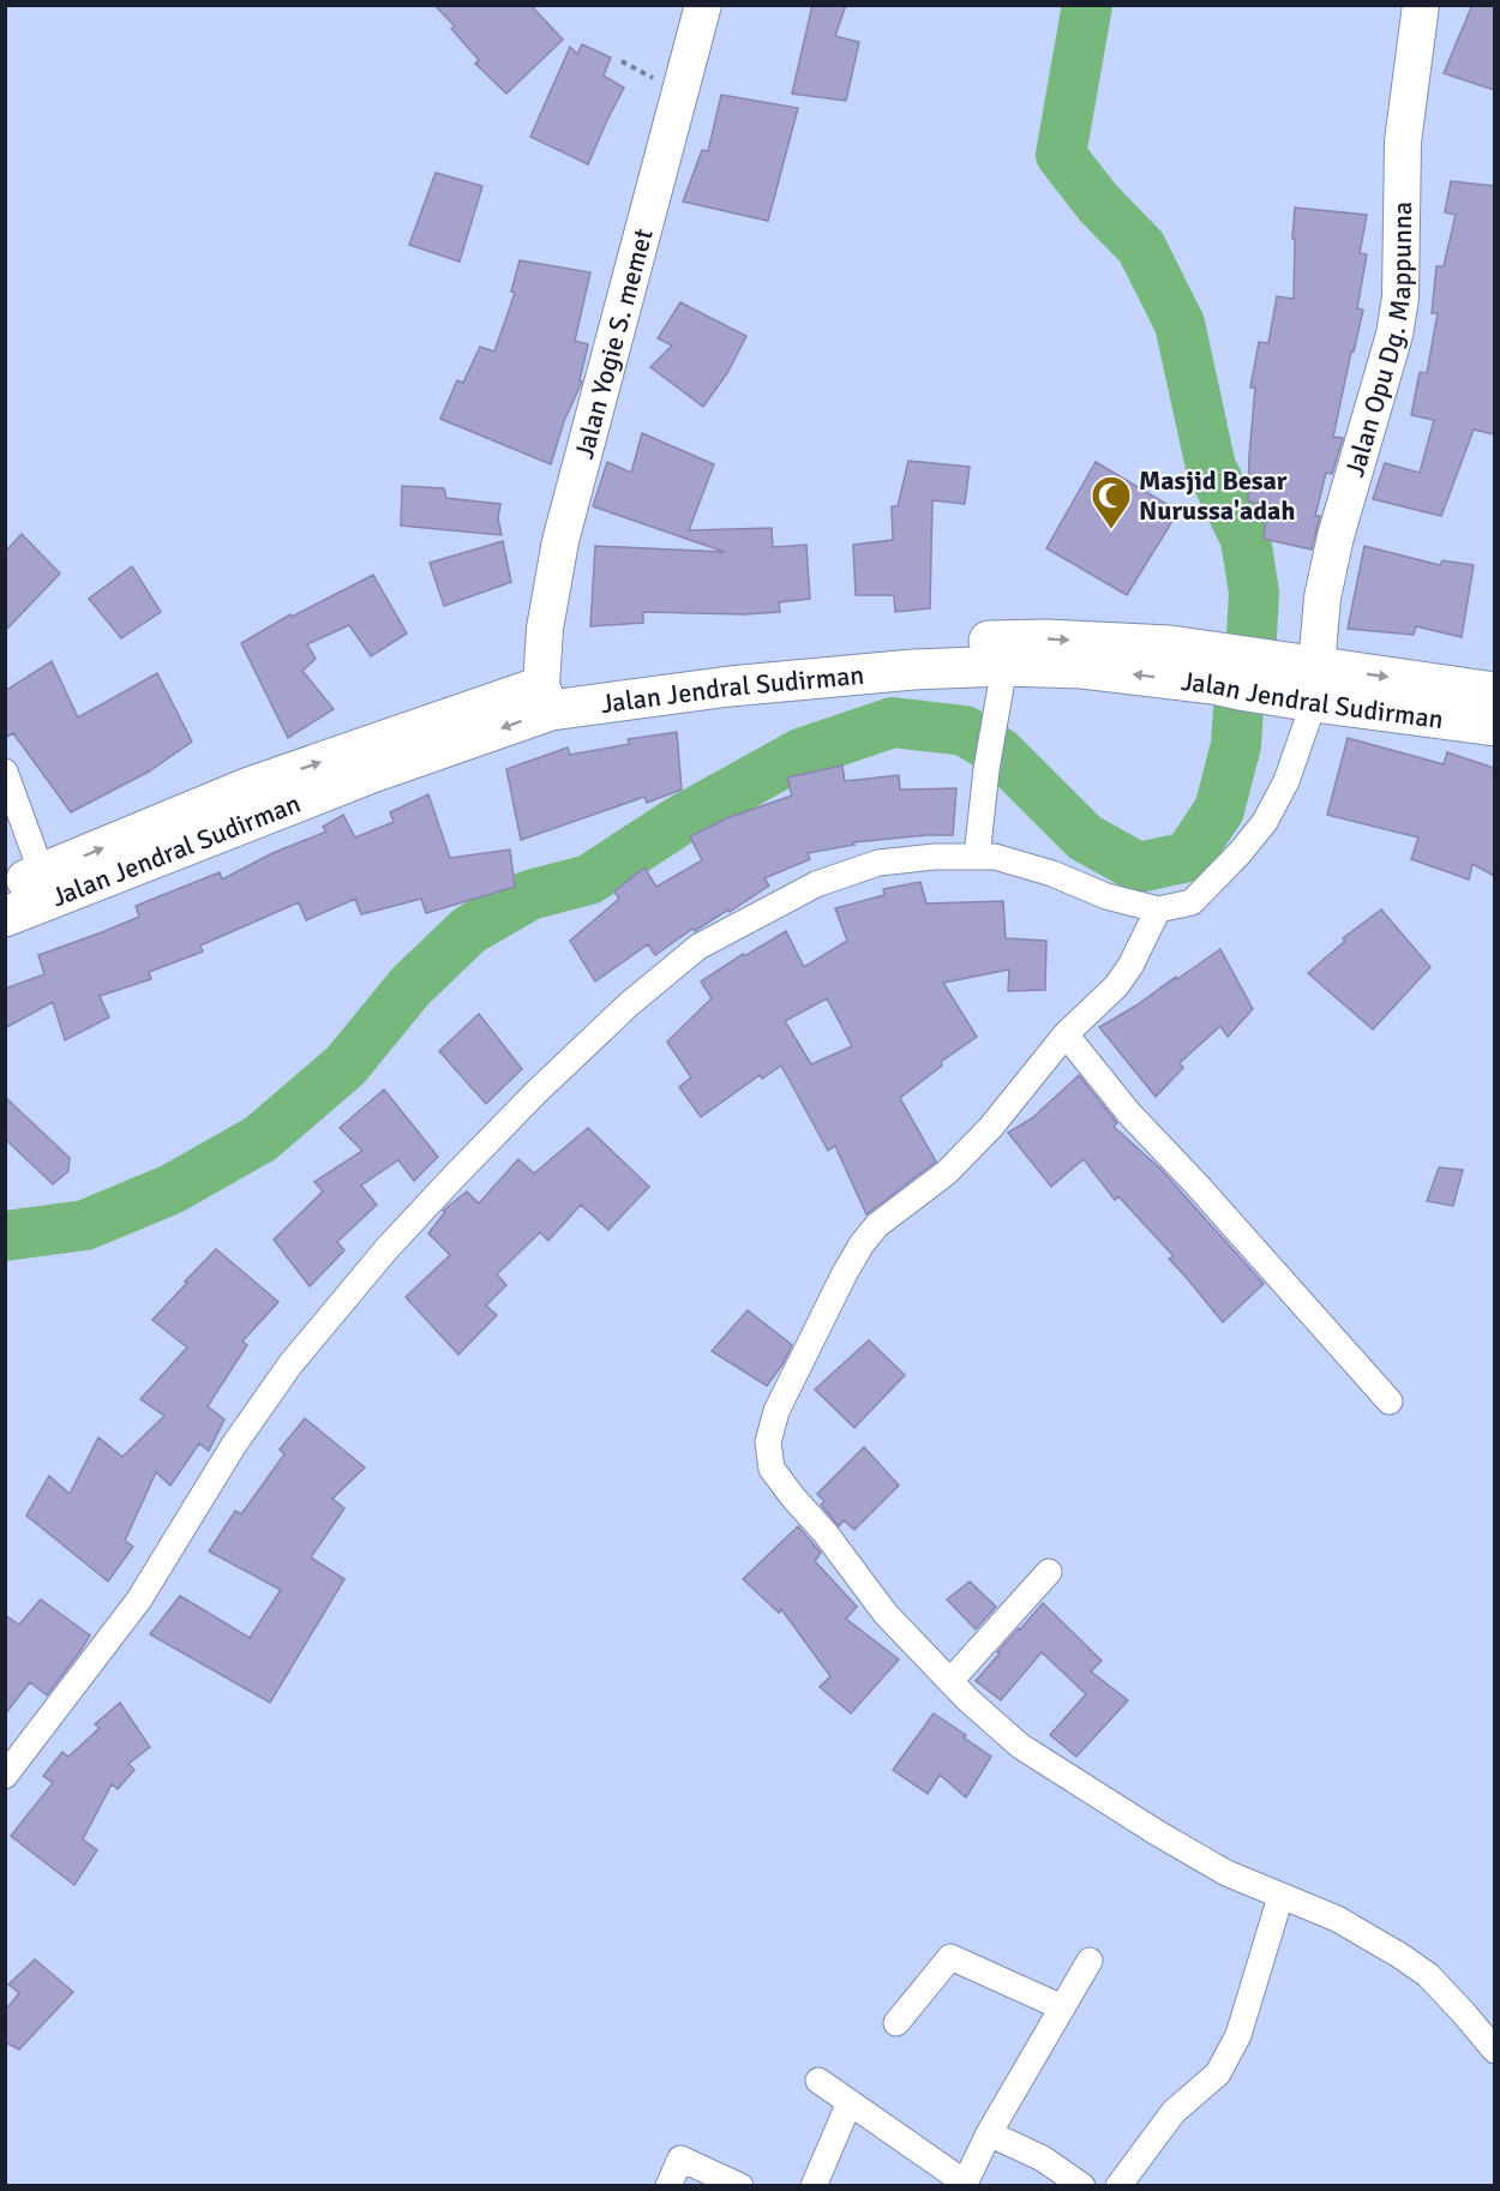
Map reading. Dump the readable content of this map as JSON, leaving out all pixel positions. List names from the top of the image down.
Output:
{
  "streets": {
    "highway": ["Jalan Jendral Sudirman"],
    "street": ["Jalan Opu Dg. Mappunna", "Jalan Yogie S. memet"]
  },
  "crossings": [
    ["Jalan Opu Dg. Mappunna", "Jalan Jendral Sudirman"],
    ["Jalan Yogie S. memet", "Jalan Jendral Sudirman"]
  ],
  "places": {
    "mosque": ["Masjid Besar Nurussa'adah"]
  }
}
